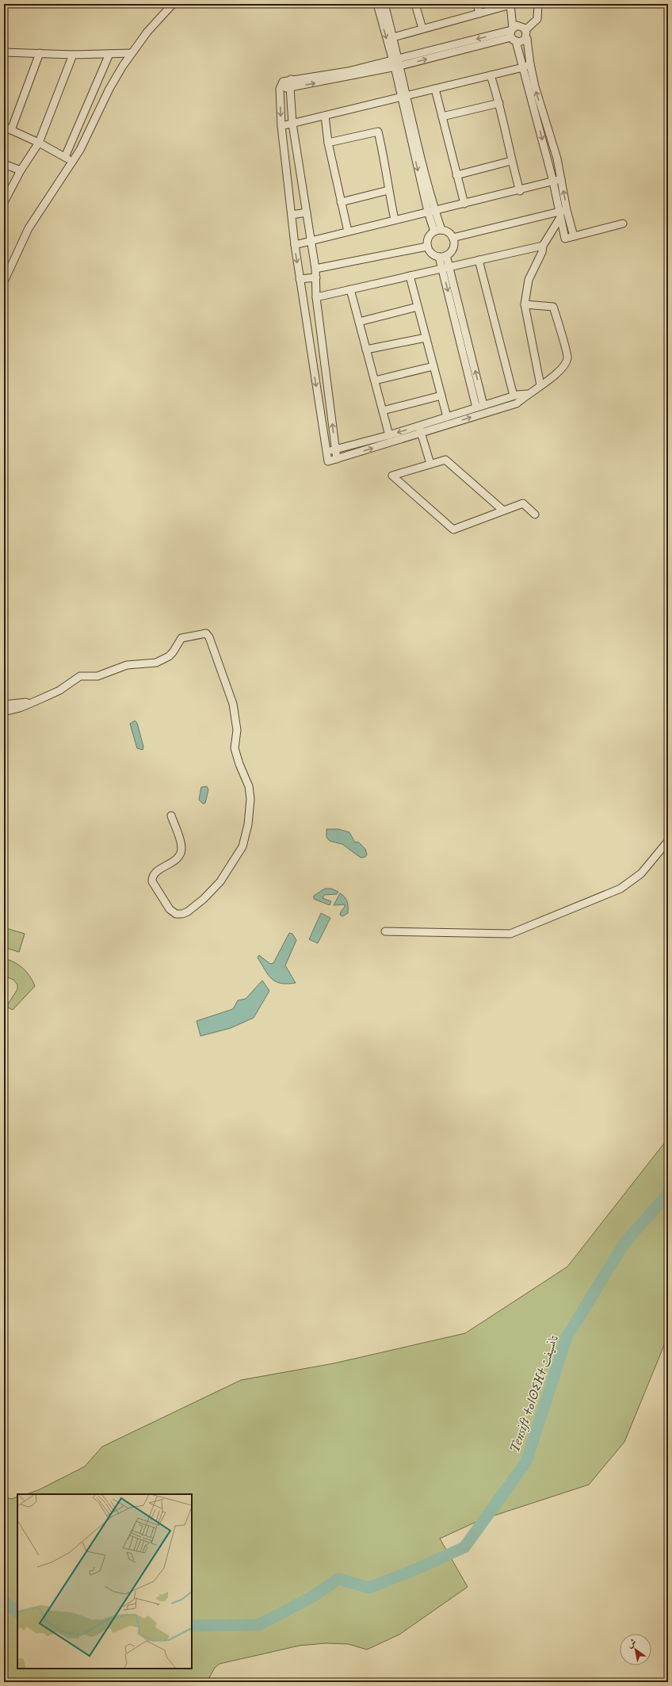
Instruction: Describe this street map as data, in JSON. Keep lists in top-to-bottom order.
{
  "water": ["Tensift ⵜⴰⵏⵙⵉⴼⵜ تانسيفت"],
  "north": "top left"
}
